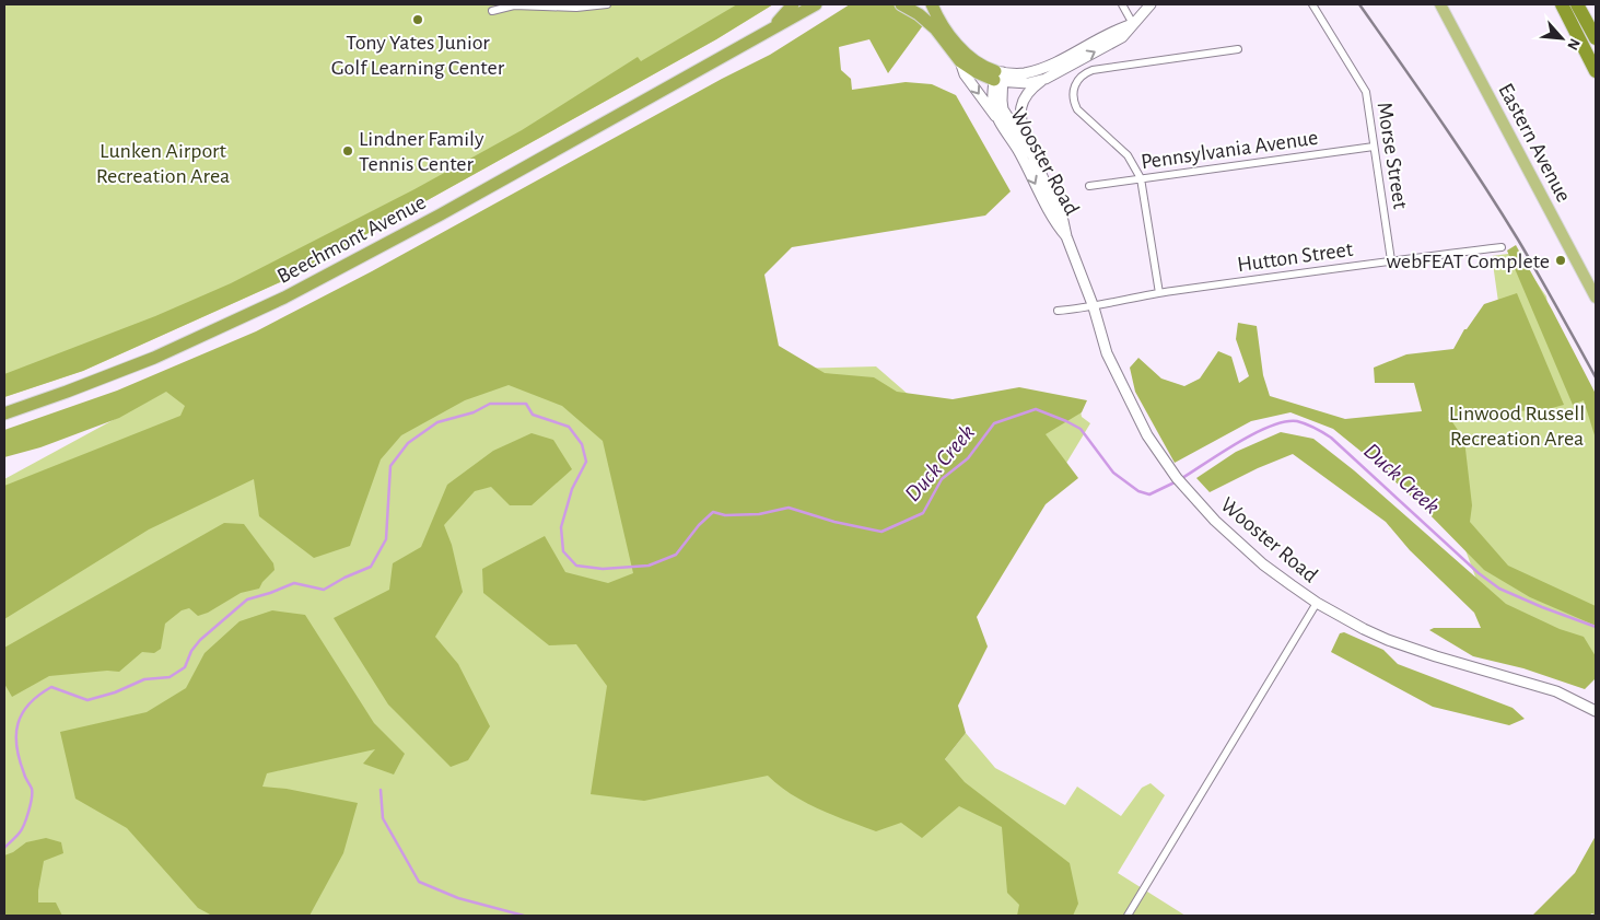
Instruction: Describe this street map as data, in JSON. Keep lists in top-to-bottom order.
{
  "streets": {
    "highway": ["Beechmont Avenue"],
    "main road": ["Eastern Avenue"],
    "street": [
      "Pennsylvania Avenue",
      "Morse Street",
      "Wooster Road",
      "Hutton Street"
    ]
  },
  "crossings": [
    ["Pennsylvania Avenue", "Morse Street"],
    ["Morse Street", "Hutton Street"],
    ["Wooster Road", "Hutton Street"]
  ],
  "water": ["Duck Creek"],
  "parks": ["Lunken Airport Recreation Area", "Linwood Russell Recreation Area"],
  "places": ["Tony Yates Junior Golf Learning Center", "Lindner Family Tennis Center", "webFEAT Complete"],
  "north": "bottom right"
}
